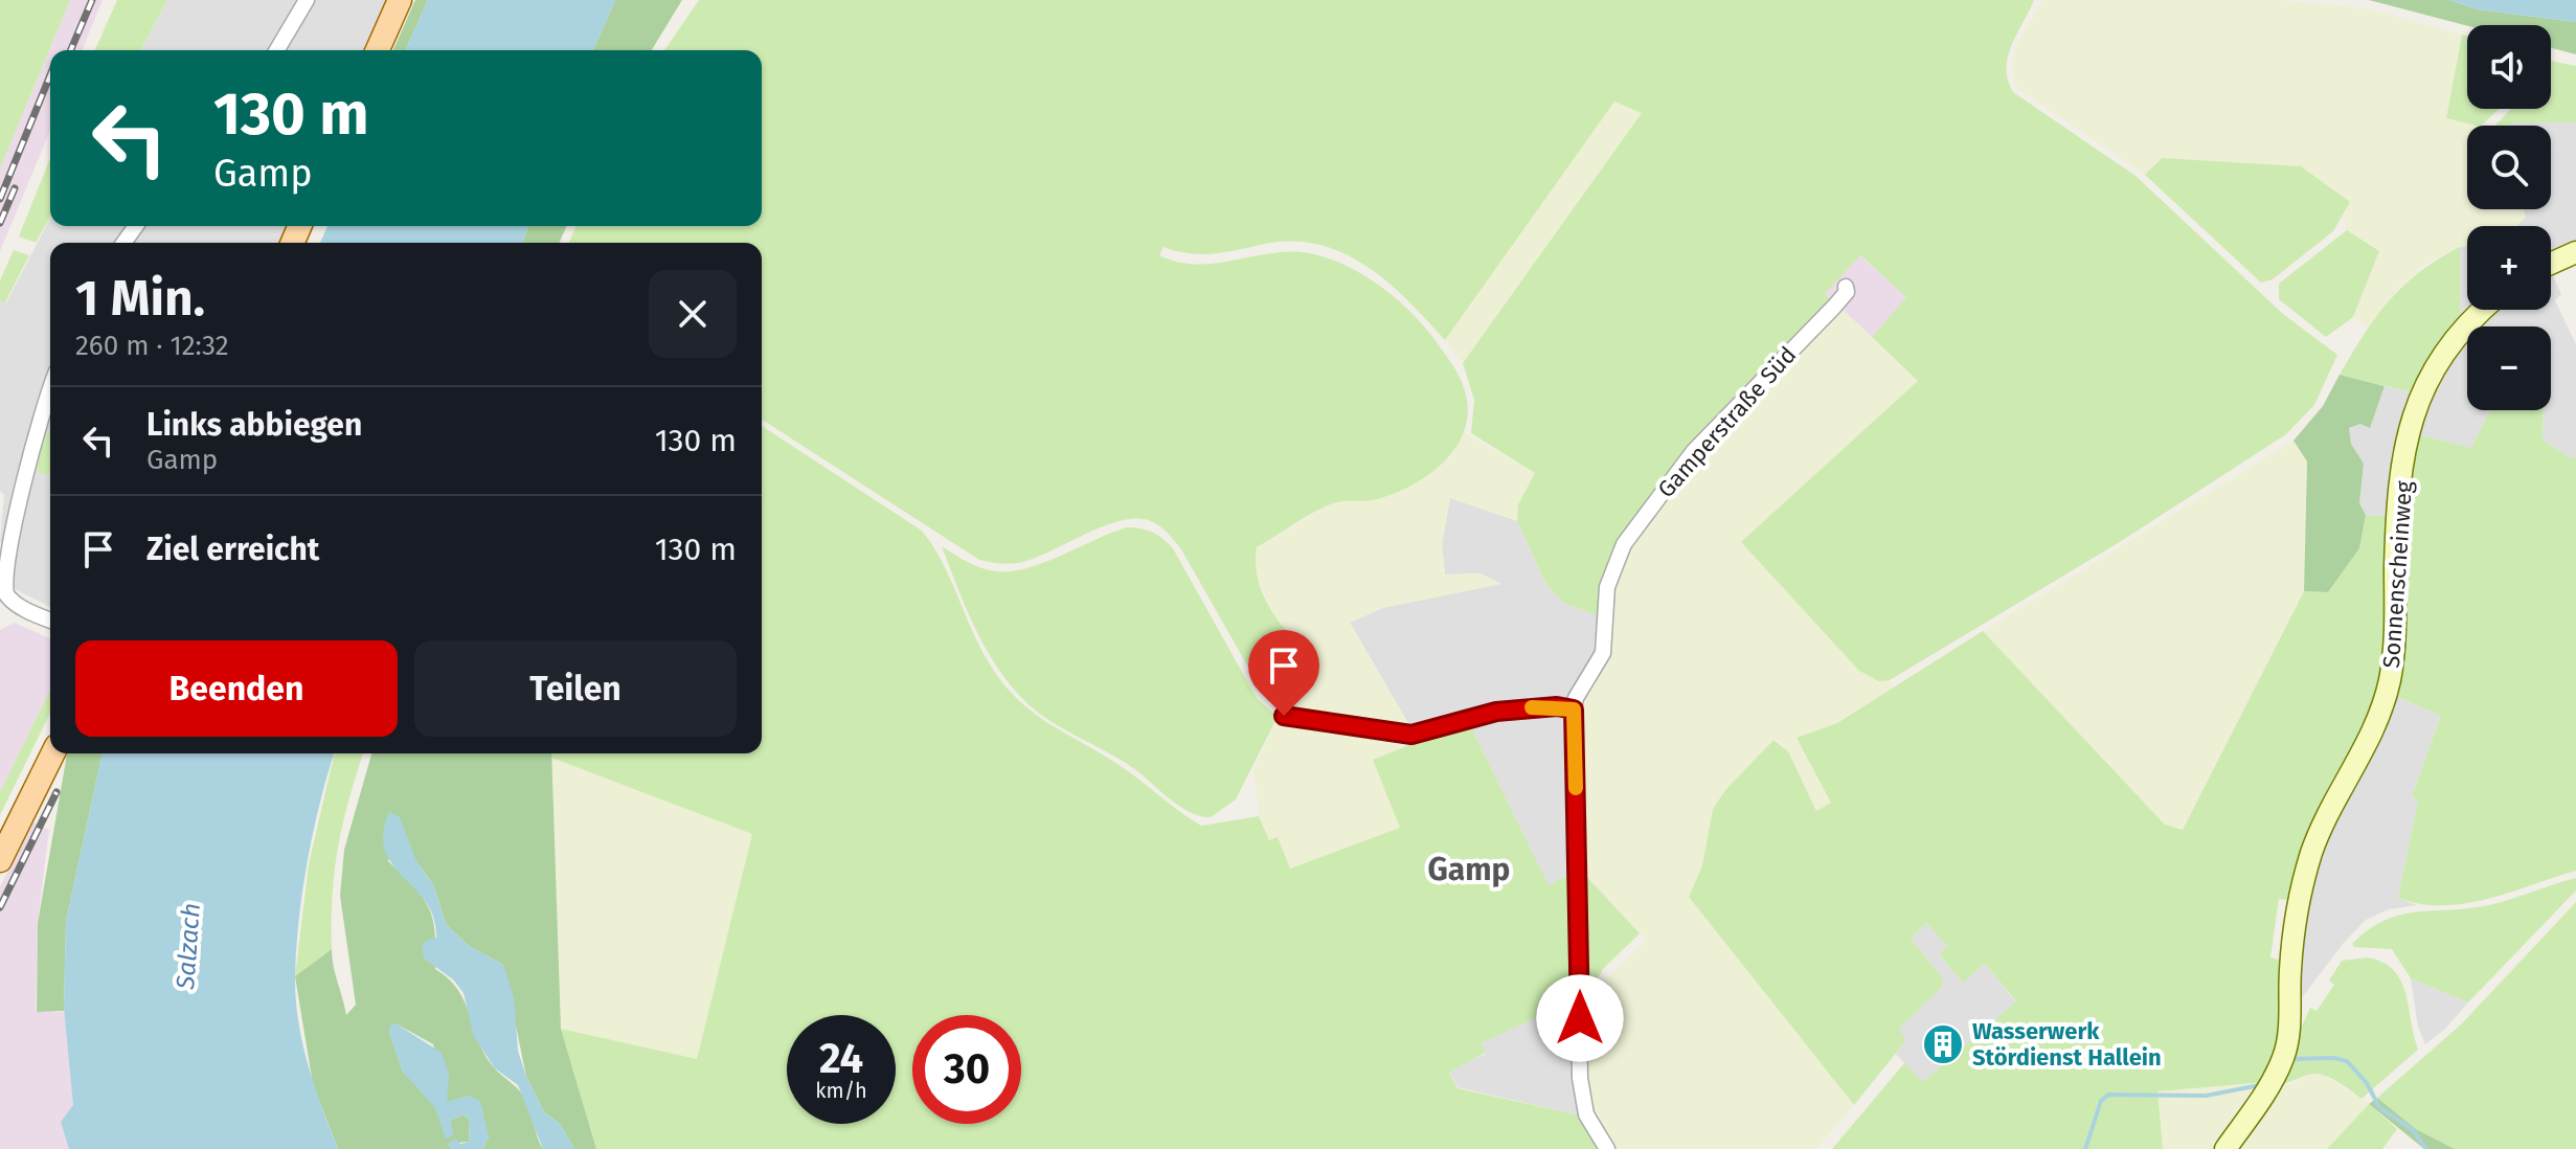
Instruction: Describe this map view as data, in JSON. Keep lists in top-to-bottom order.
{
  "streets": {
    "street": ["Gamperstraße Süd", "Sonnenscheinweg"]
  },
  "districts": ["Gamp"],
  "water": ["Salzach"],
  "places": {
    "building": ["Wasserwerk Stördienst Hallein"]
  },
  "page": {
    "map_buttons": ["+", "−"],
    "turn": ["130 m", "Gamp"],
    "heading": ["1 Min.", "260 m · 12:32"],
    "list": [
      {
        "name": "Links abbiegen",
        "note": "Gamp",
        "value": "130 m"
      },
      {
        "name": "Ziel erreicht",
        "value": "130 m"
      }
    ],
    "buttons": ["Beenden", "Teilen"],
    "speed": "24 km/h",
    "limit": "30"
  }
}
